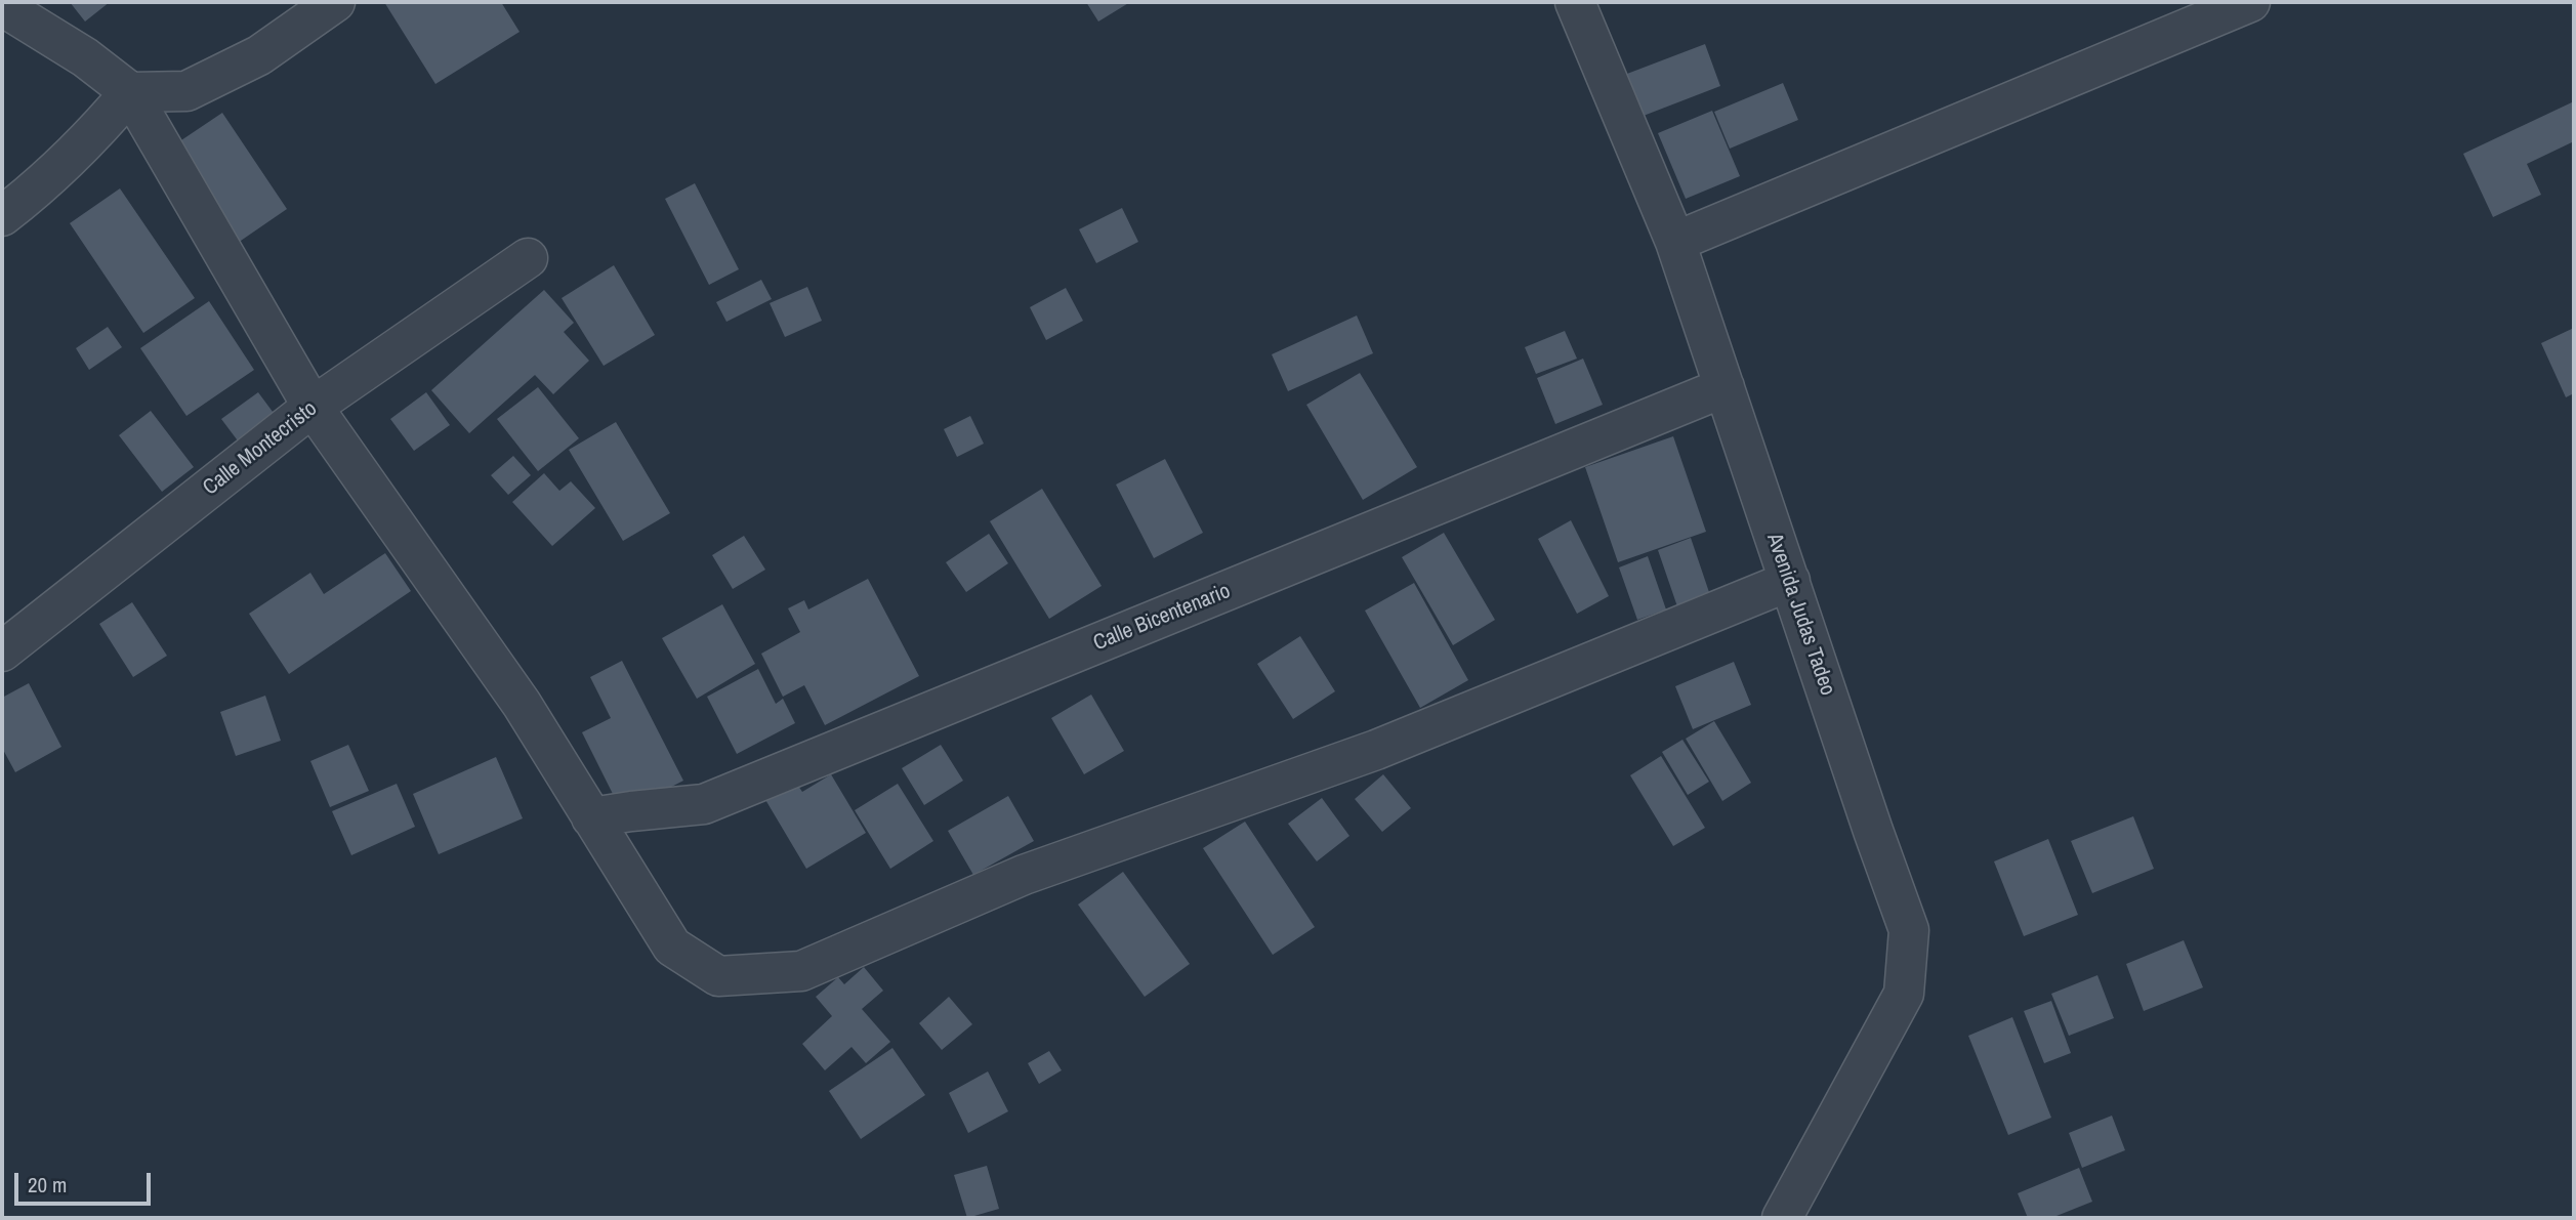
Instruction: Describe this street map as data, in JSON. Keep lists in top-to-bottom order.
{
  "streets": {
    "street": ["Calle Montecristo", "Avenida Judas Tadeo", "Calle Bicentenario"]
  },
  "crossings": [
    ["Avenida Judas Tadeo", "Calle Bicentenario"]
  ],
  "scale_bar": "20 m"
}
